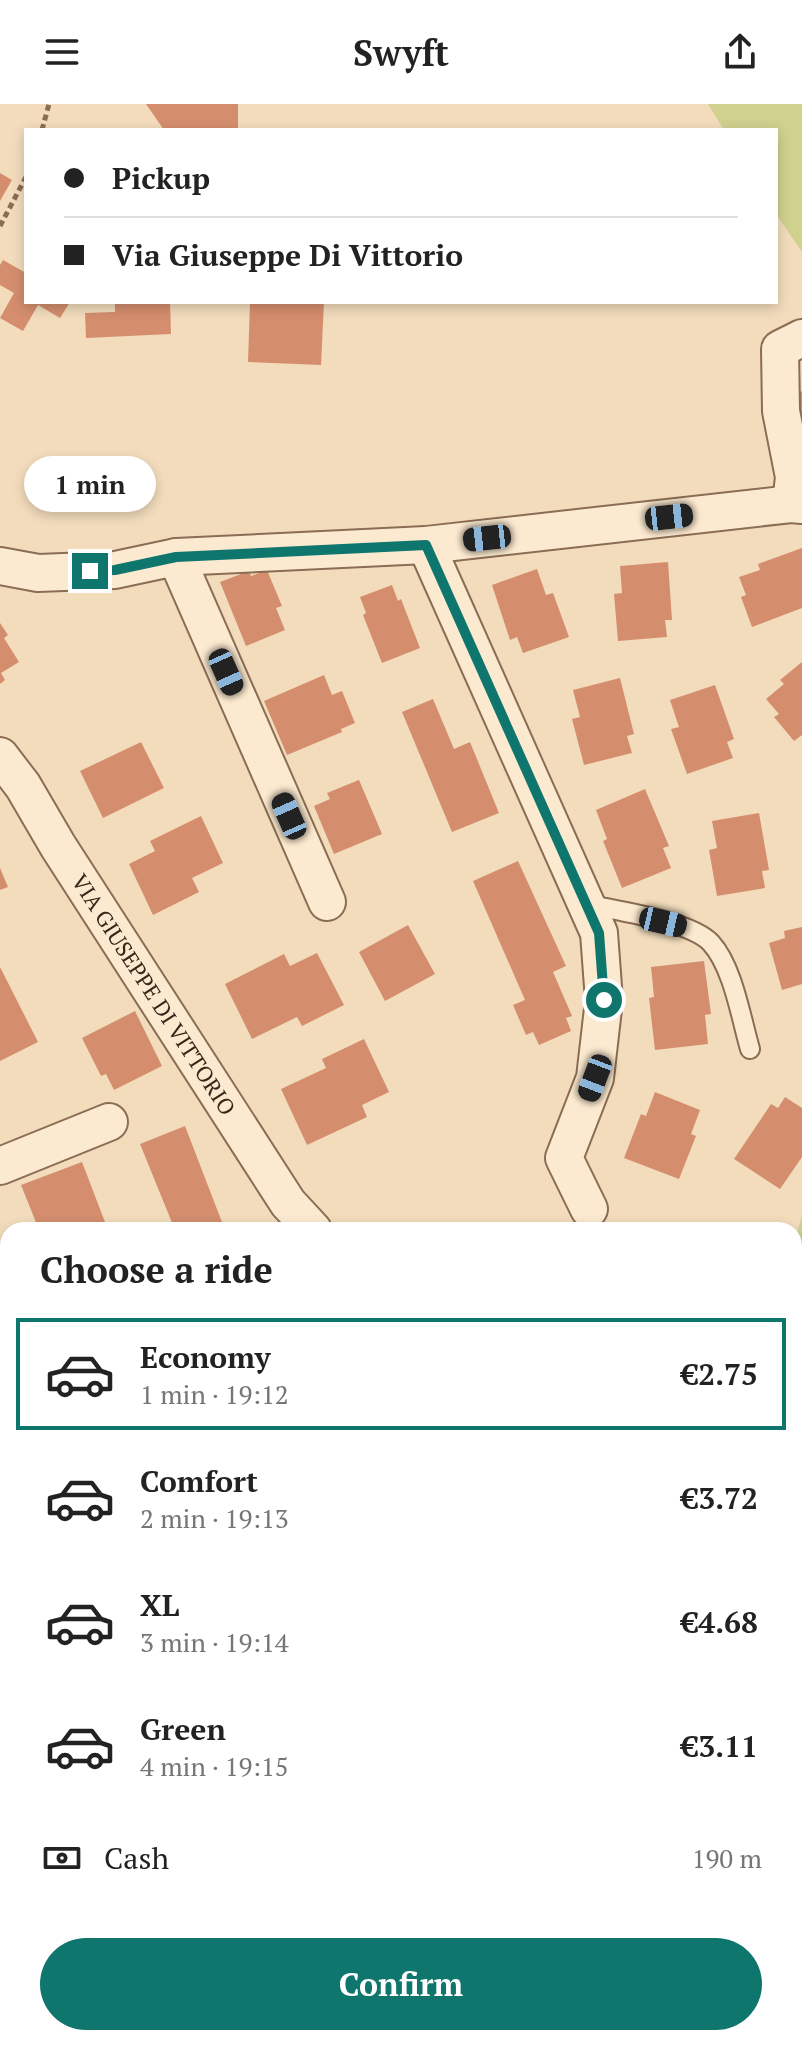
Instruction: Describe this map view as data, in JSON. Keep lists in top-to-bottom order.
{
  "streets": {
    "street": ["VIA GIUSEPPE DI VITTORIO"]
  },
  "page": {
    "header": "Swyft",
    "banner": ["Pickup", "Via Giuseppe Di Vittorio"],
    "bubble": "1 min",
    "heading": "Choose a ride",
    "list": [
      {
        "name": "Economy",
        "note": "1 min · 19:12",
        "value": "€2.75"
      },
      {
        "name": "Comfort",
        "note": "2 min · 19:13",
        "value": "€3.72"
      },
      {
        "name": "XL",
        "note": "3 min · 19:14",
        "value": "€4.68"
      },
      {
        "name": "Green",
        "note": "4 min · 19:15",
        "value": "€3.11"
      }
    ],
    "pay": ["Cash", "190 m"],
    "buttons": "Confirm"
  }
}
